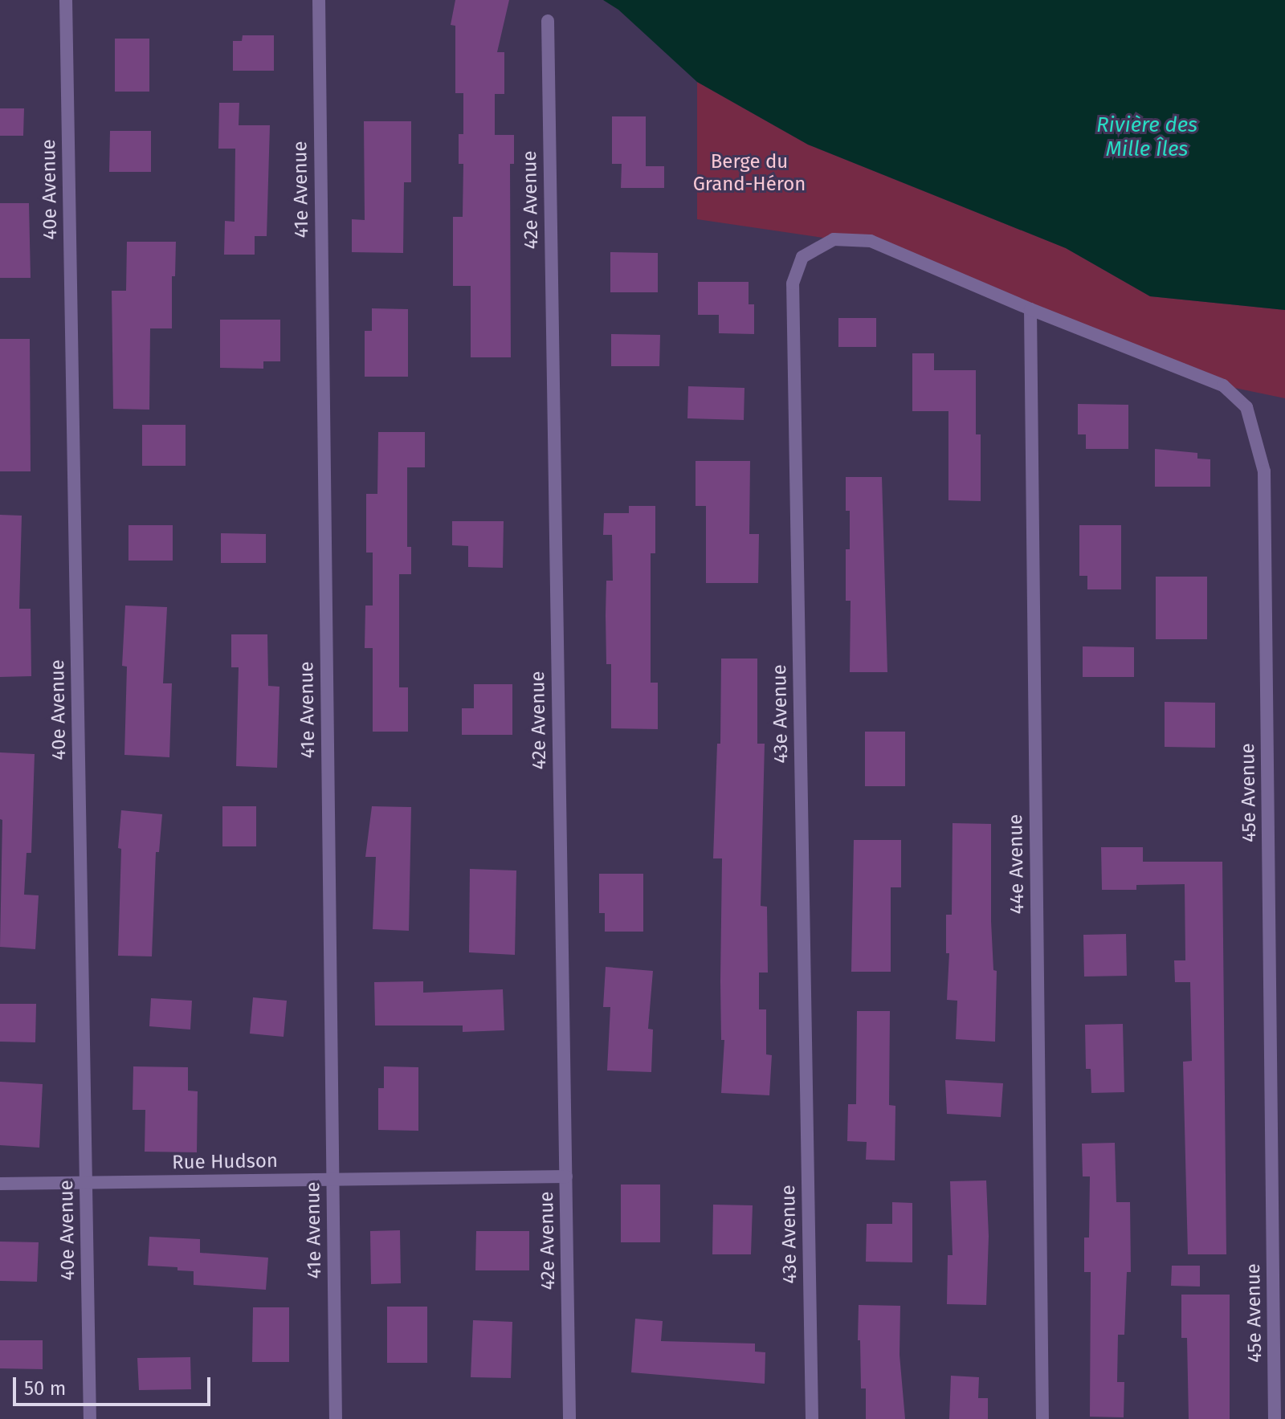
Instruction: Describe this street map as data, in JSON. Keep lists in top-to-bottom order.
{
  "streets": {
    "street": [
      "40e Avenue",
      "41e Avenue",
      "42e Avenue",
      "43e Avenue",
      "45e Avenue",
      "44e Avenue",
      "Rue Hudson"
    ]
  },
  "crossings": [
    ["40e Avenue", "Rue Hudson"],
    ["41e Avenue", "Rue Hudson"],
    ["42e Avenue", "Rue Hudson"],
    ["43e Avenue", "45e Avenue"],
    ["43e Avenue", "44e Avenue"],
    ["45e Avenue", "44e Avenue"]
  ],
  "water": ["Rivière des Mille Îles"],
  "parks": ["Berge du Grand-Héron"],
  "scale_bar": "50 m"
}
